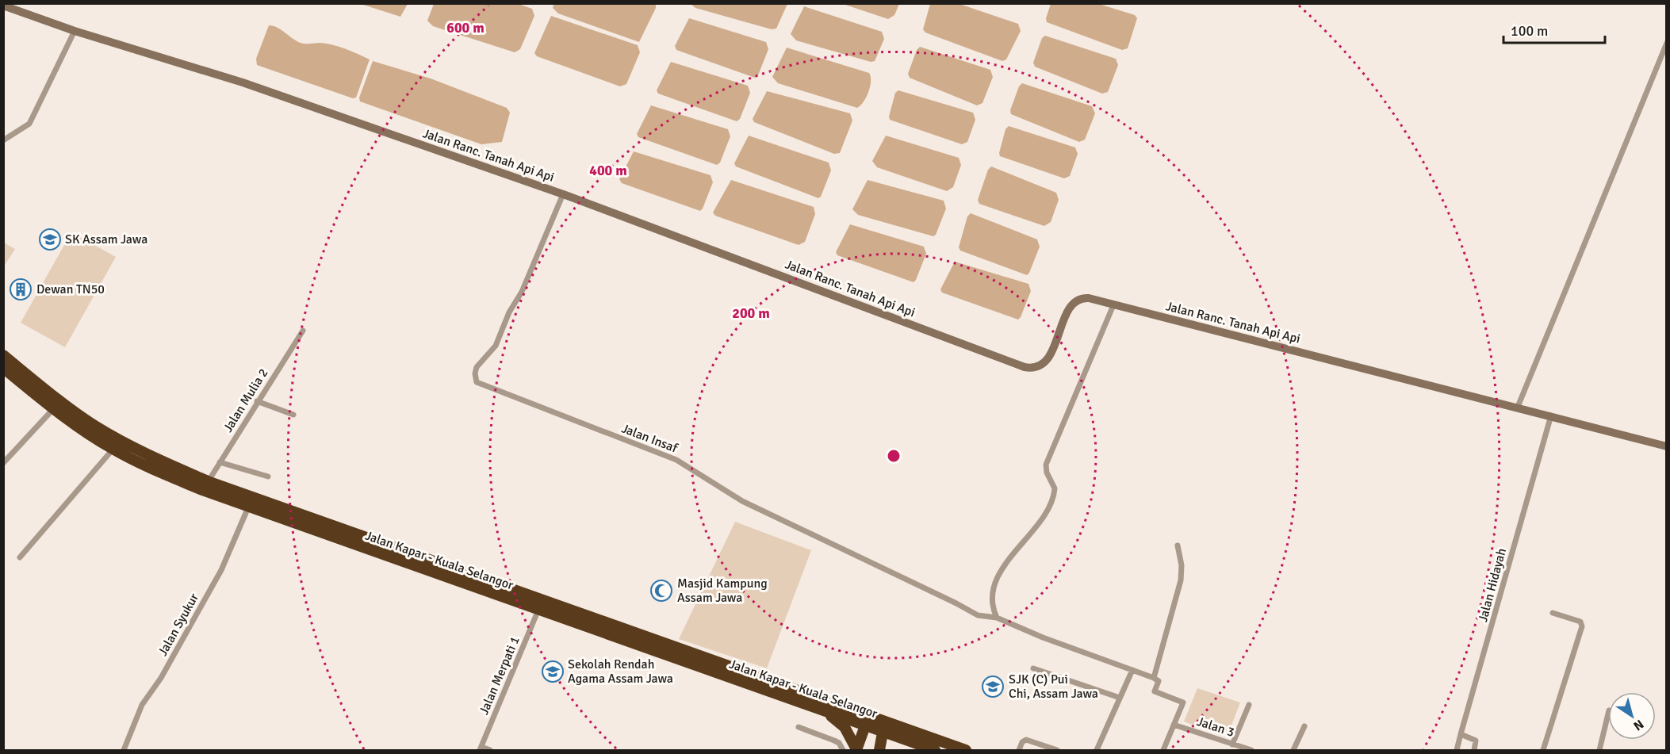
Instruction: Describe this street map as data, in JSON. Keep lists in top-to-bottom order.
{
  "streets": {
    "highway": ["Jalan Kapar - Kuala Selangor"],
    "street": [
      "Jalan Ranc. Tanah Api Api",
      "Jalan Mulia 2",
      "Jalan Insaf",
      "Jalan Hidayah",
      "Jalan Syukur",
      "Jalan Merpati 1",
      "Jalan 3"
    ]
  },
  "crossings": [
    ["Jalan Ranc. Tanah Api Api", "Jalan Insaf"],
    ["Jalan Ranc. Tanah Api Api", "Jalan Hidayah"],
    ["Jalan Mulia 2", "Jalan Kapar - Kuala Selangor"],
    ["Jalan Kapar - Kuala Selangor", "Jalan Syukur"],
    ["Jalan Kapar - Kuala Selangor", "Jalan Merpati 1"]
  ],
  "places": {
    "school or university": ["SK Assam Jawa", "Sekolah Rendah Agama Assam Jawa", "SJK (C) Pui Chi, Assam Jawa"],
    "building": ["Dewan TN50"],
    "mosque": ["Masjid Kampung Assam Jawa"]
  },
  "scale_bar": "100 m",
  "north": "bottom right",
  "rings": ["600 m", "400 m", "200 m"]
}
